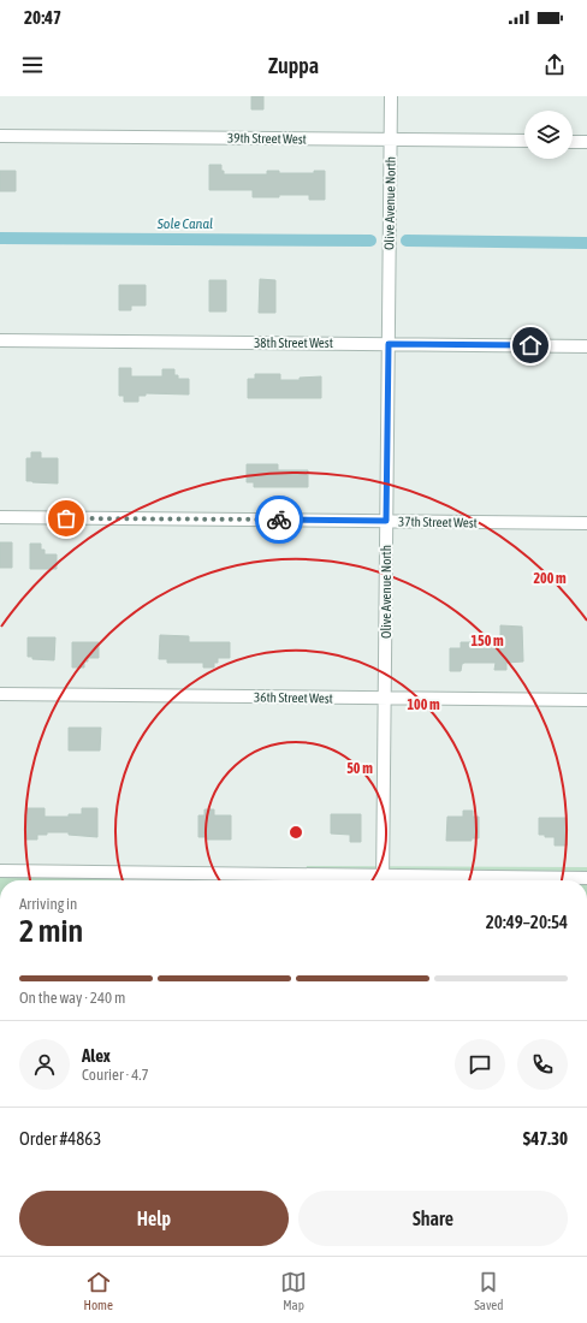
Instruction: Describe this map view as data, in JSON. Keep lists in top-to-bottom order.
{
  "streets": {
    "street": [
      "39th Street West",
      "Olive Avenue North",
      "38th Street West",
      "37th Street West",
      "36th Street West"
    ]
  },
  "crossings": [
    ["39th Street West", "Olive Avenue North"],
    ["Olive Avenue North", "38th Street West"],
    ["Olive Avenue North", "37th Street West"],
    ["Olive Avenue North", "36th Street West"]
  ],
  "water": ["Sole Canal"],
  "page": {
    "status": "20:47",
    "header": "Zuppa",
    "heading": ["2 min", "Arriving in", "20:49–20:54"],
    "panel": [
      "Alex",
      "Courier · 4.7",
      "Order #4863",
      "$47.30"
    ],
    "bar": "On the way · 240 m",
    "buttons": ["Help", "Share"],
    "tabs": ["Home", "Map", "Saved"]
  },
  "rings": [
    "200 m",
    "150 m",
    "100 m",
    "50 m"
  ]
}
